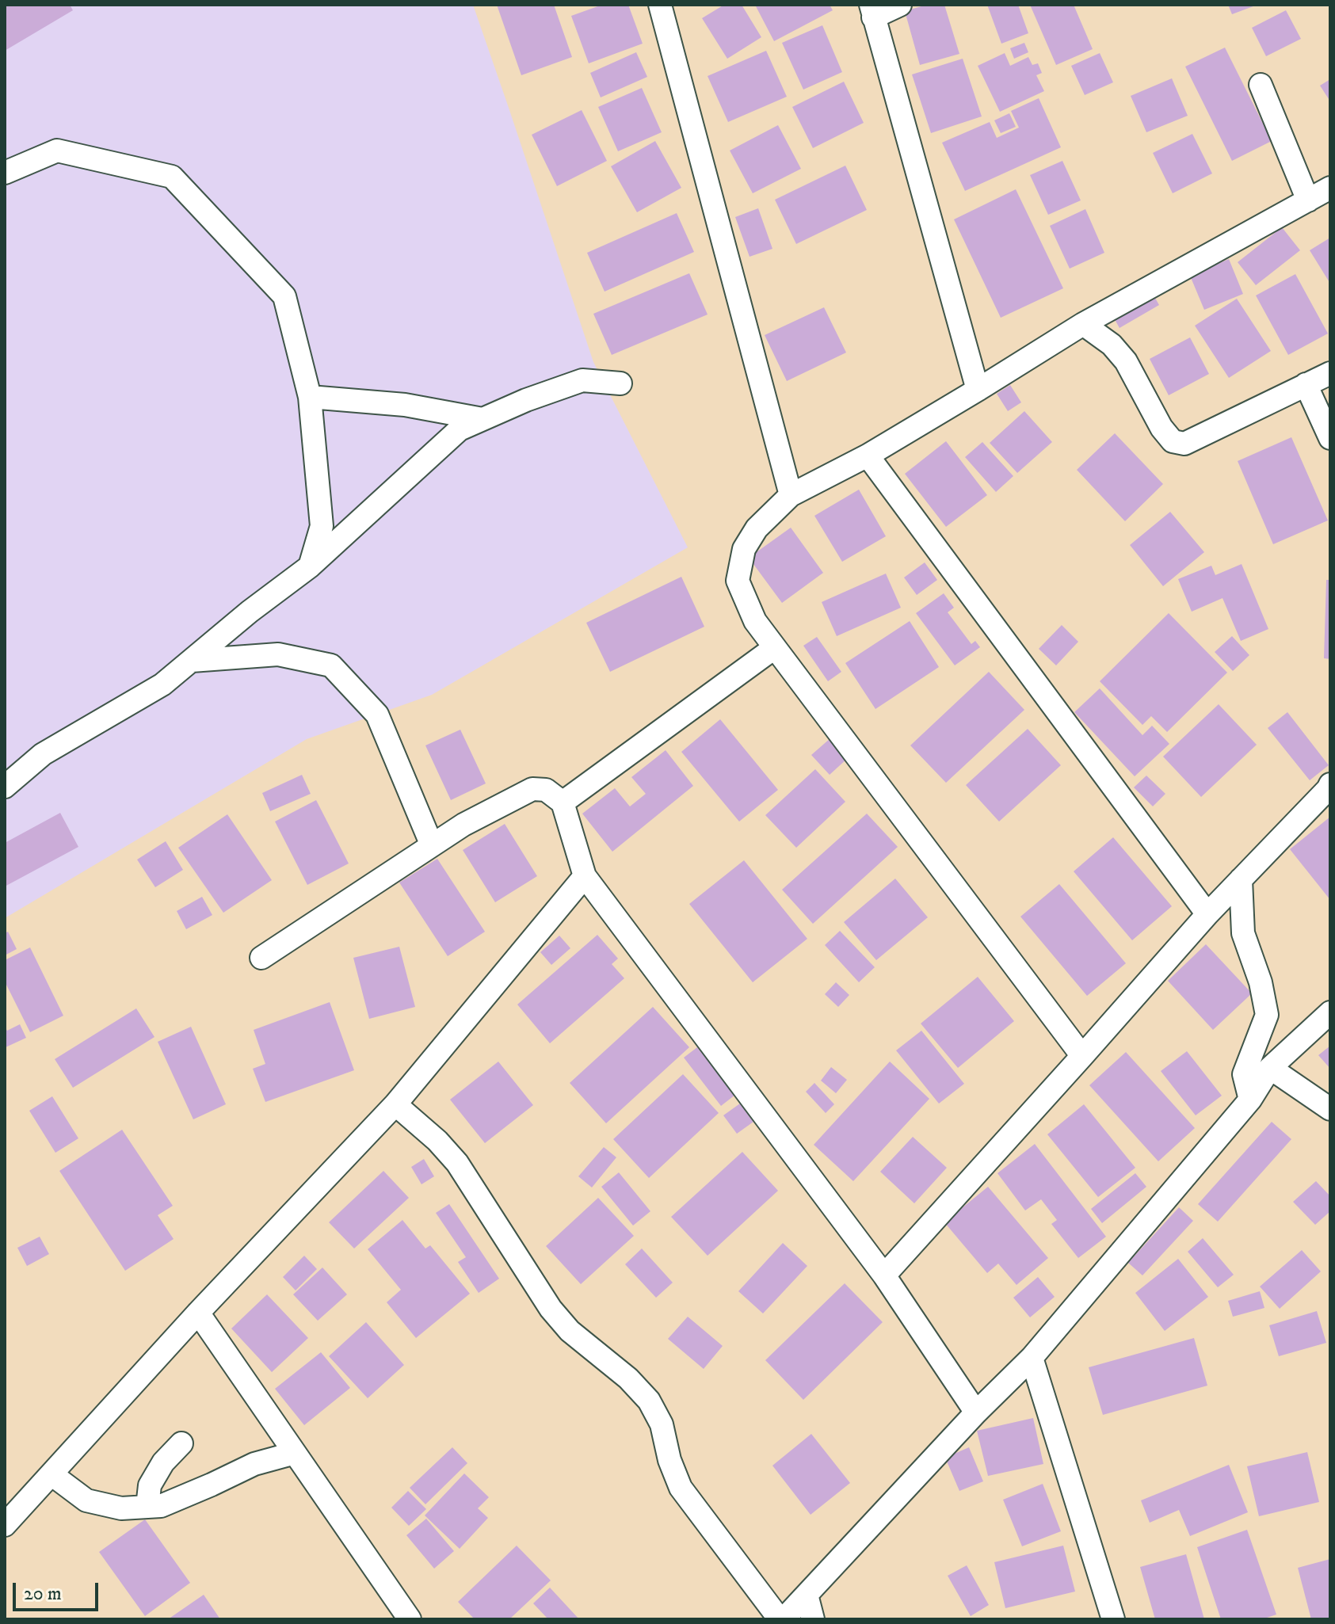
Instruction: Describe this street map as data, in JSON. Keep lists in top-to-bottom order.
{
  "scale_bar": "20 m"
}
